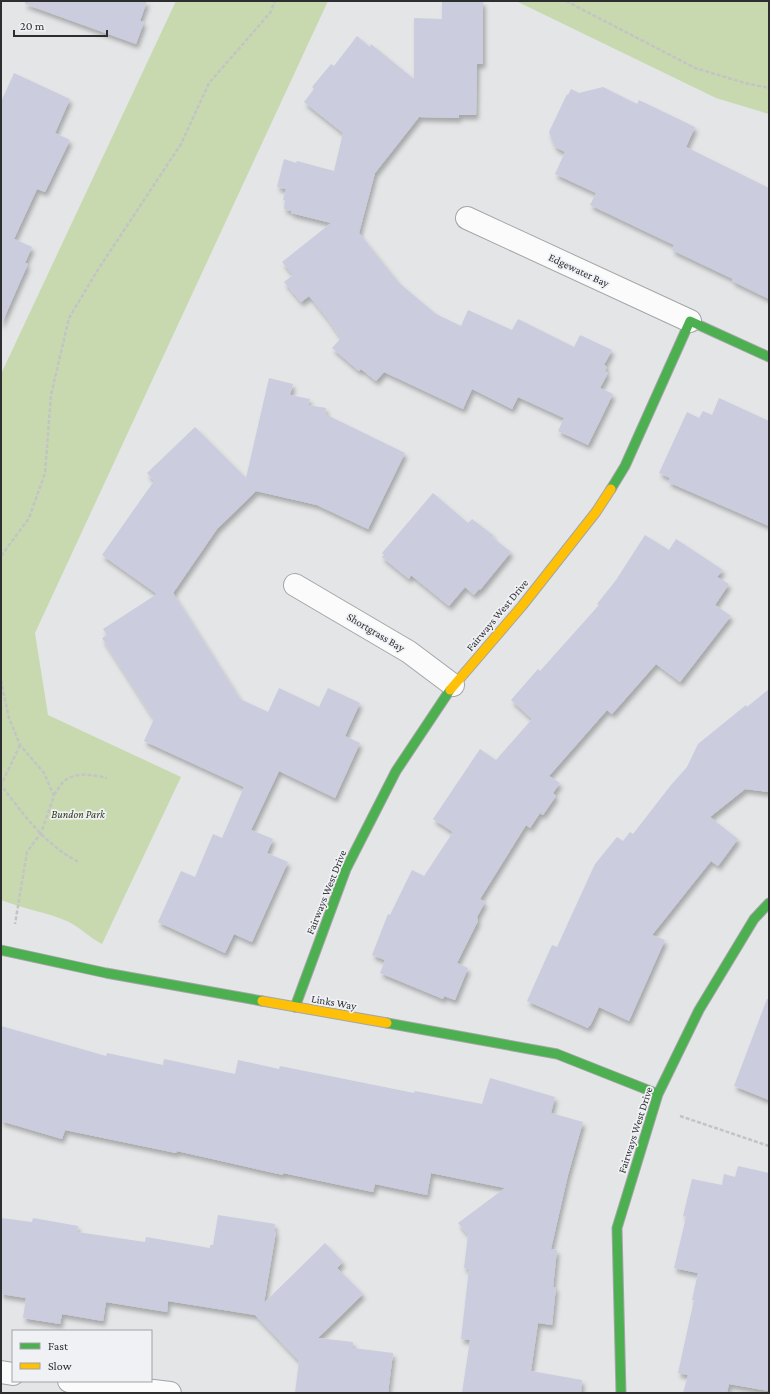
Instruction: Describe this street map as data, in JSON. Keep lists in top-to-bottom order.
{
  "streets": {
    "street": [
      "Edgewater Bay",
      "Fairways West Drive",
      "Shortgrass Bay",
      "Links Way"
    ]
  },
  "crossings": [
    ["Edgewater Bay", "Fairways West Drive"],
    ["Fairways West Drive", "Shortgrass Bay"],
    ["Fairways West Drive", "Links Way"]
  ],
  "parks": ["Bundon Park"],
  "legend": ["Fast", "Slow"],
  "scale_bar": "20 m"
}
